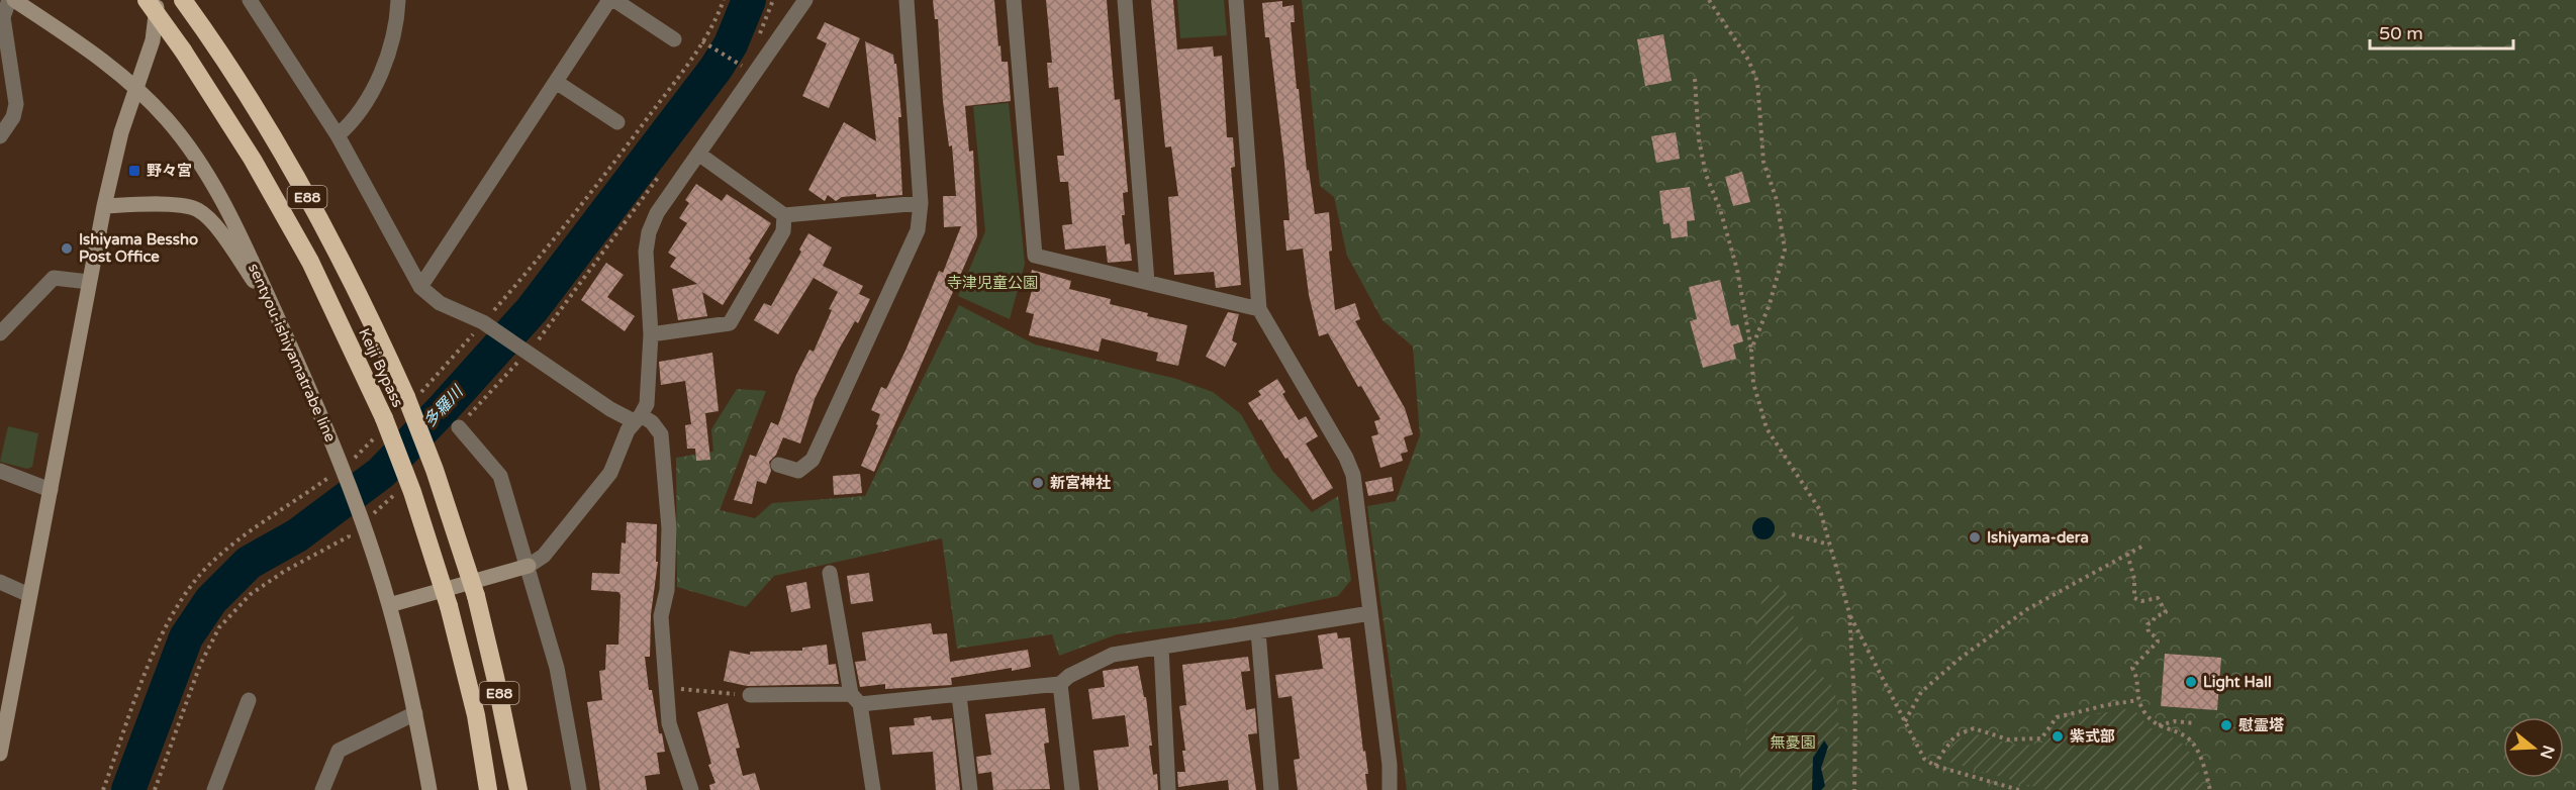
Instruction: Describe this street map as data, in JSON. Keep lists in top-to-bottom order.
{
  "streets": {
    "highway": ["E88", "Keiji Bypass"],
    "main road": ["sentyou-ishiyamatrabe line"]
  },
  "water": ["多羅川"],
  "parks": ["寺津児童公園", "無憂園"],
  "places": {
    "transit": ["野々宮"],
    "other": [
      "Ishiyama Bessho Post Office",
      "新宮神社",
      "Ishiyama-dera",
      "Light Hall",
      "慰霊塔",
      "紫式部"
    ]
  },
  "scale_bar": "50 m",
  "north": "right"
}
